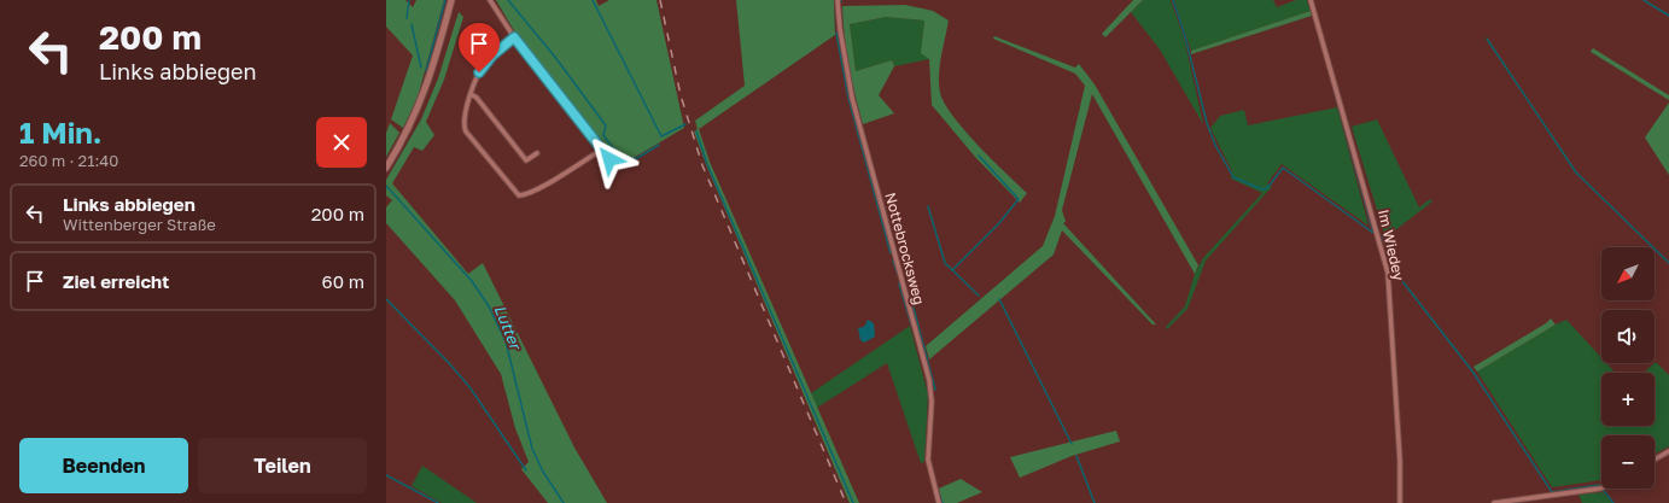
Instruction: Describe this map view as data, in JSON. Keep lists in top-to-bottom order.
{
  "streets": {
    "street": ["Im Wiedey", "Nottebrocksweg"]
  },
  "water": ["Lutter"],
  "north": "bottom left",
  "page": {
    "turn": ["200 m", "Links abbiegen"],
    "heading": ["1 Min.", "260 m · 21:40"],
    "list": [
      {
        "name": "Links abbiegen",
        "note": "Wittenberger Straße",
        "value": "200 m"
      },
      {
        "name": "Ziel erreicht",
        "value": "60 m"
      }
    ],
    "map_buttons": ["+", "−"],
    "buttons": ["Beenden", "Teilen"]
  }
}
